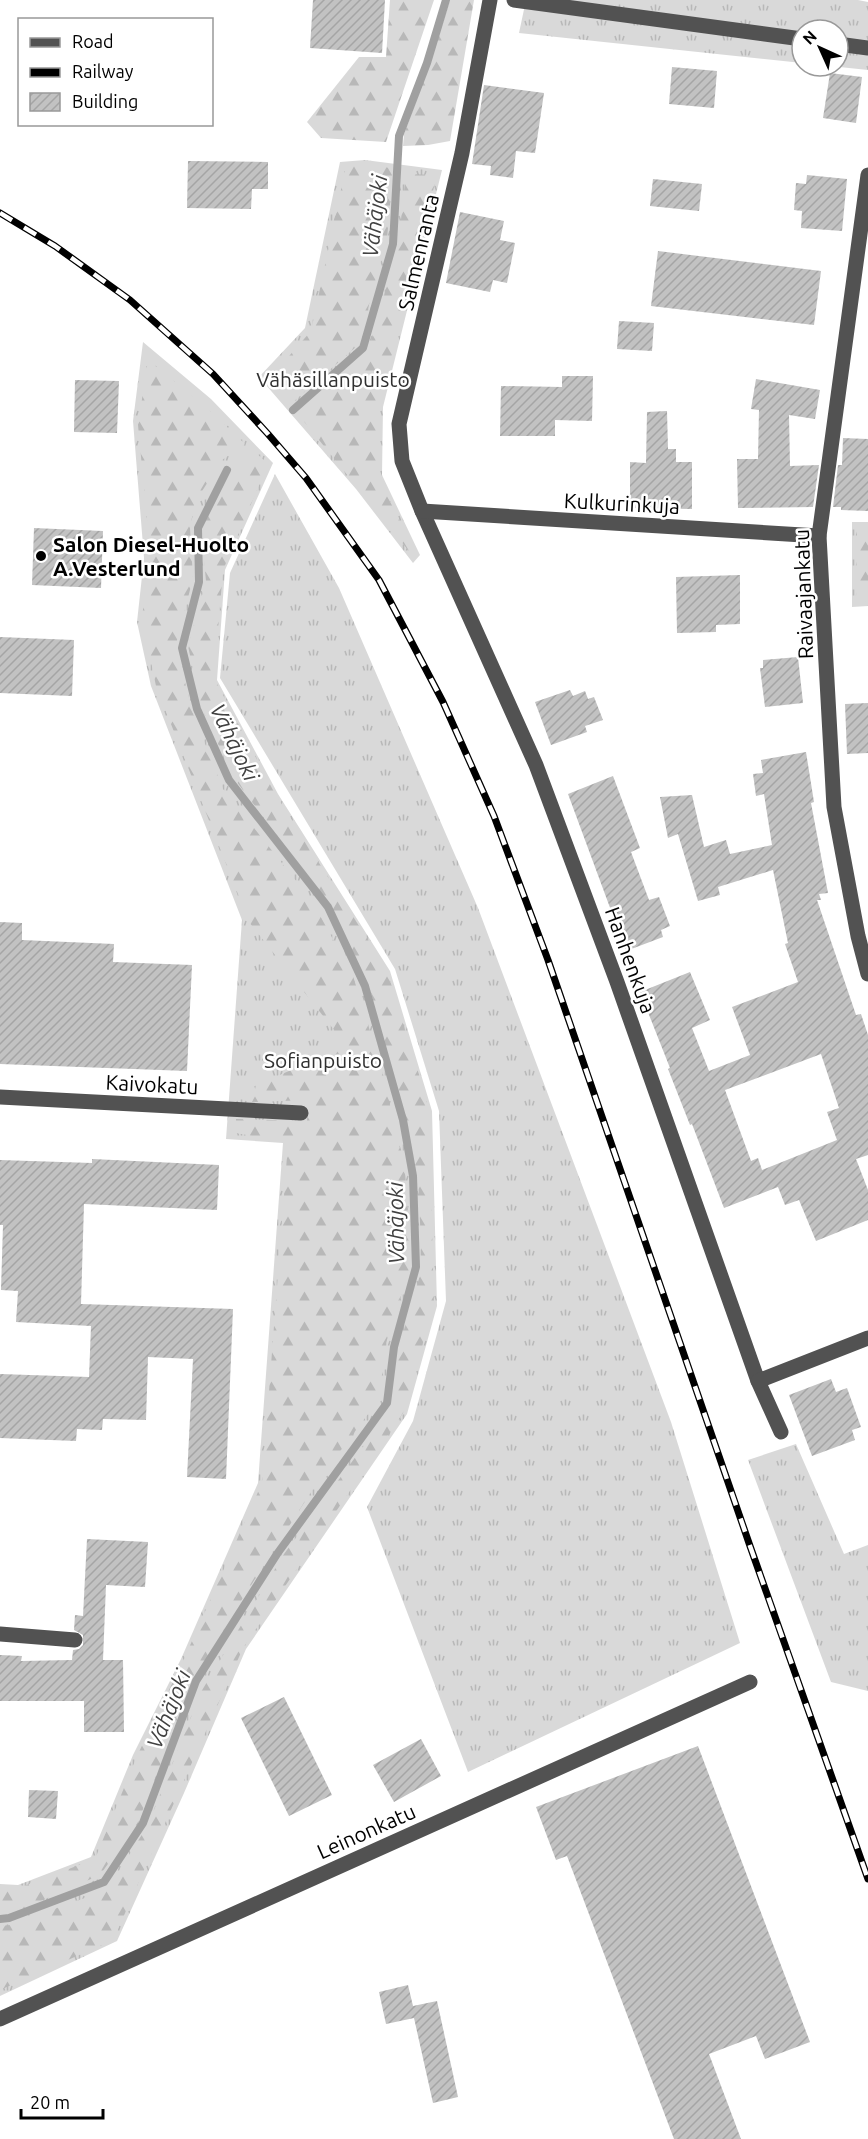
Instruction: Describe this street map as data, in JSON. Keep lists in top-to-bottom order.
{
  "streets": {
    "street": [
      "Salmenranta",
      "Kulkurinkuja",
      "Raivaajankatu",
      "Hanhenkuja",
      "Kaivokatu",
      "Leinonkatu"
    ]
  },
  "crossings": [
    ["Salmenranta", "Kulkurinkuja"],
    ["Salmenranta", "Hanhenkuja"],
    ["Kulkurinkuja", "Raivaajankatu"],
    ["Kulkurinkuja", "Hanhenkuja"]
  ],
  "water": ["Vähäjoki"],
  "parks": ["Vähäsillanpuisto", "Sofianpuisto"],
  "places": ["Salon Diesel-Huolto A.Vesterlund"],
  "legend": ["Road", "Railway", "Building"],
  "scale_bar": "20 m",
  "north": "top left"
}
